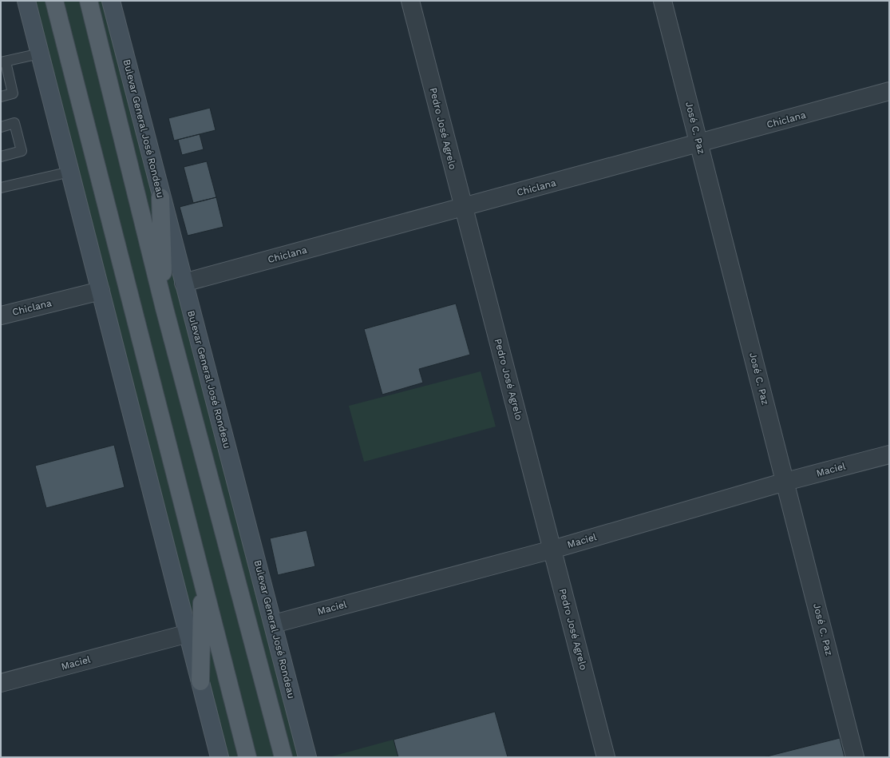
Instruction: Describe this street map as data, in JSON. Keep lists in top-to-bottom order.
{
  "streets": {
    "main road": ["Bulevar General José Rondeau"],
    "street": [
      "Chiclana",
      "José C. Paz",
      "Pedro José Agrelo",
      "Maciel"
    ]
  },
  "crossings": [
    ["Chiclana", "José C. Paz"],
    ["Chiclana", "Bulevar General José Rondeau"],
    ["Chiclana", "Pedro José Agrelo"],
    ["José C. Paz", "Maciel"],
    ["Bulevar General José Rondeau", "Maciel"],
    ["Pedro José Agrelo", "Maciel"]
  ]
}
